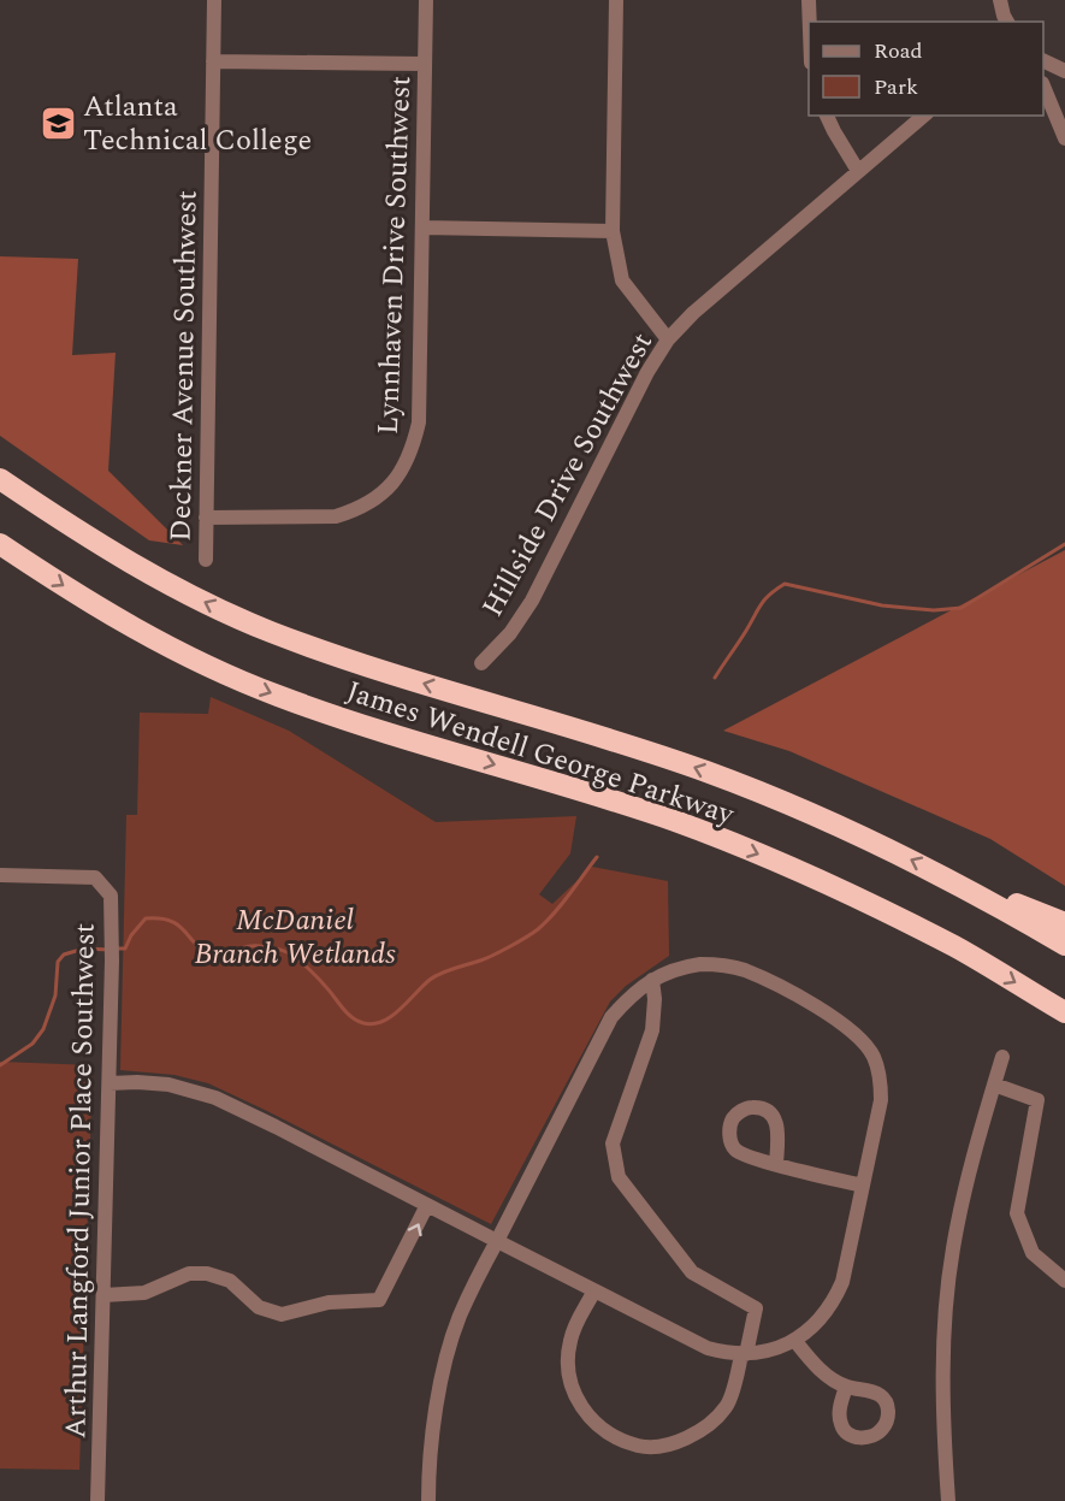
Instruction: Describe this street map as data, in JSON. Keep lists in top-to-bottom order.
{
  "streets": {
    "highway": ["James Wendell George Parkway"],
    "street": [
      "Lynnhaven Drive Southwest",
      "Deckner Avenue Southwest",
      "Hillside Drive Southwest",
      "Arthur Langford Junior Place Southwest"
    ]
  },
  "crossings": [
    ["Lynnhaven Drive Southwest", "Deckner Avenue Southwest"]
  ],
  "parks": ["McDaniel Branch Wetlands"],
  "places": {
    "school or university": ["Atlanta Technical College"]
  },
  "legend": ["Road", "Park"]
}
